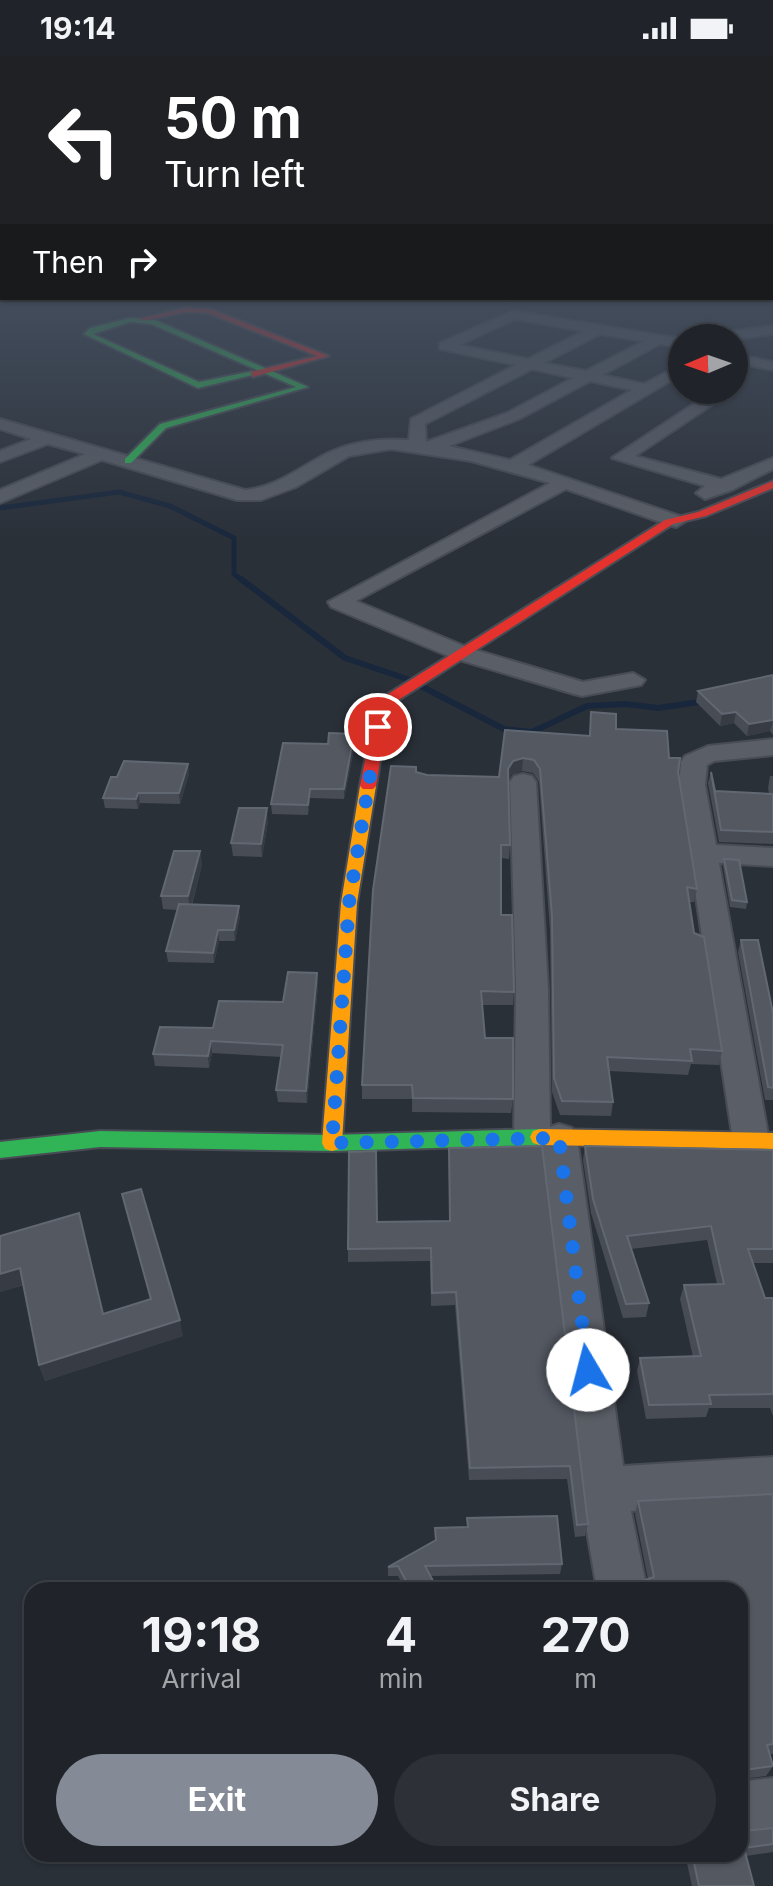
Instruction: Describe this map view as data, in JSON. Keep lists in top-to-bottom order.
{
  "north": "left",
  "page": {
    "status": "19:14",
    "turn": ["50 m", "Turn left"],
    "then": "Then",
    "eta": [
      "19:18",
      "Arrival",
      "4",
      "min",
      "270",
      "m"
    ],
    "buttons": ["Exit", "Share"]
  }
}
